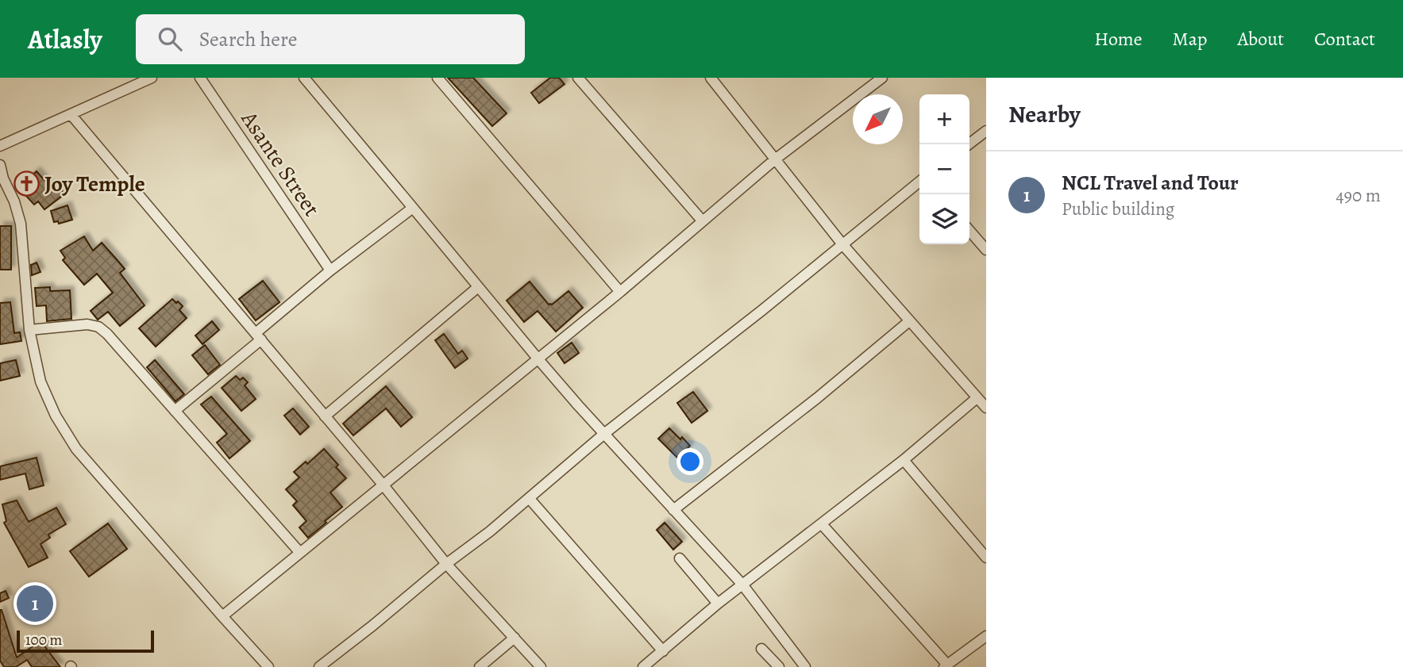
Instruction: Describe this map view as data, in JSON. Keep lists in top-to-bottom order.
{
  "streets": {
    "street": ["Asante Street"]
  },
  "places": {
    "church": ["Joy Temple"]
  },
  "scale_bar": "100 m",
  "north": "bottom left",
  "page": {
    "header": "Atlasly",
    "search": "Search here",
    "nav": [
      "Home",
      "Map",
      "About",
      "Contact"
    ],
    "heading": "Nearby",
    "map_buttons": ["+", "−"],
    "list": [
      {
        "mark": "1",
        "name": "NCL Travel and Tour",
        "note": "Public building",
        "value": "490 m"
      }
    ],
    "pins": "1",
    "scale": "100 m"
  }
}
